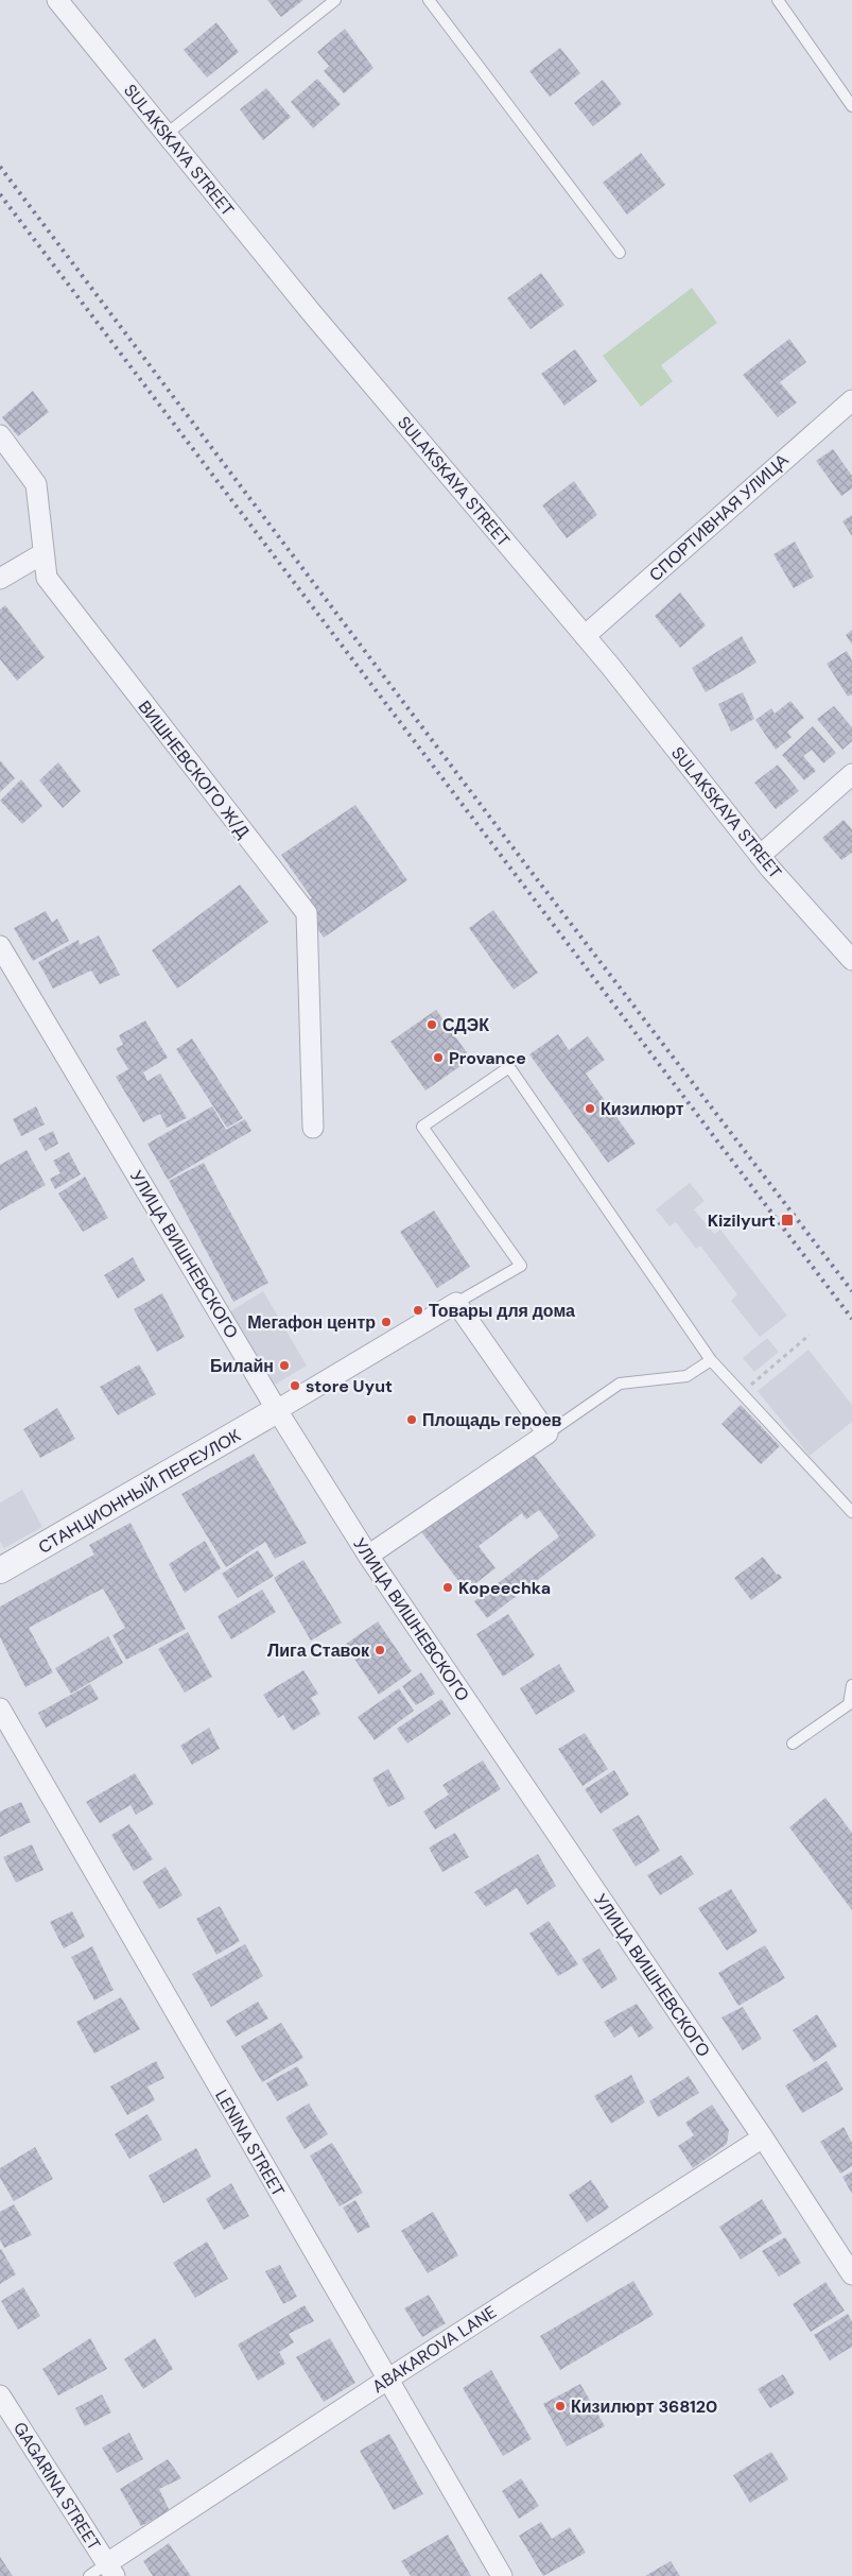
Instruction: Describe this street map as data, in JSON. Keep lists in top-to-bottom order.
{
  "streets": {
    "street": [
      "SULAKSKAYA STREET",
      "СПОРТИВНАЯ УЛИЦА",
      "ВИШНЕВСКОГО Ж/Д",
      "УЛИЦА ВИШНЕВСКОГО",
      "СТАНЦИОННЫЙ ПЕРЕУЛОК",
      "LENINA STREET",
      "ABAKAROVA LANE",
      "GAGARINA STREET"
    ]
  },
  "crossings": [
    ["SULAKSKAYA STREET", "СПОРТИВНАЯ УЛИЦА"],
    ["УЛИЦА ВИШНЕВСКОГО", "СТАНЦИОННЫЙ ПЕРЕУЛОК"],
    ["УЛИЦА ВИШНЕВСКОГО", "ABAKAROVA LANE"],
    ["LENINA STREET", "ABAKAROVA LANE"],
    ["ABAKAROVA LANE", "GAGARINA STREET"]
  ],
  "places": {
    "other": [
      "СДЭК",
      "Provance",
      "Кизилюрт",
      "Товары для дома",
      "Мегафон центр",
      "Билайн",
      "store Uyut",
      "Площадь героев",
      "Kopeechka",
      "Лига Ставок",
      "Кизилюрт 368120"
    ],
    "transit": ["Kizilyurt"]
  }
}
